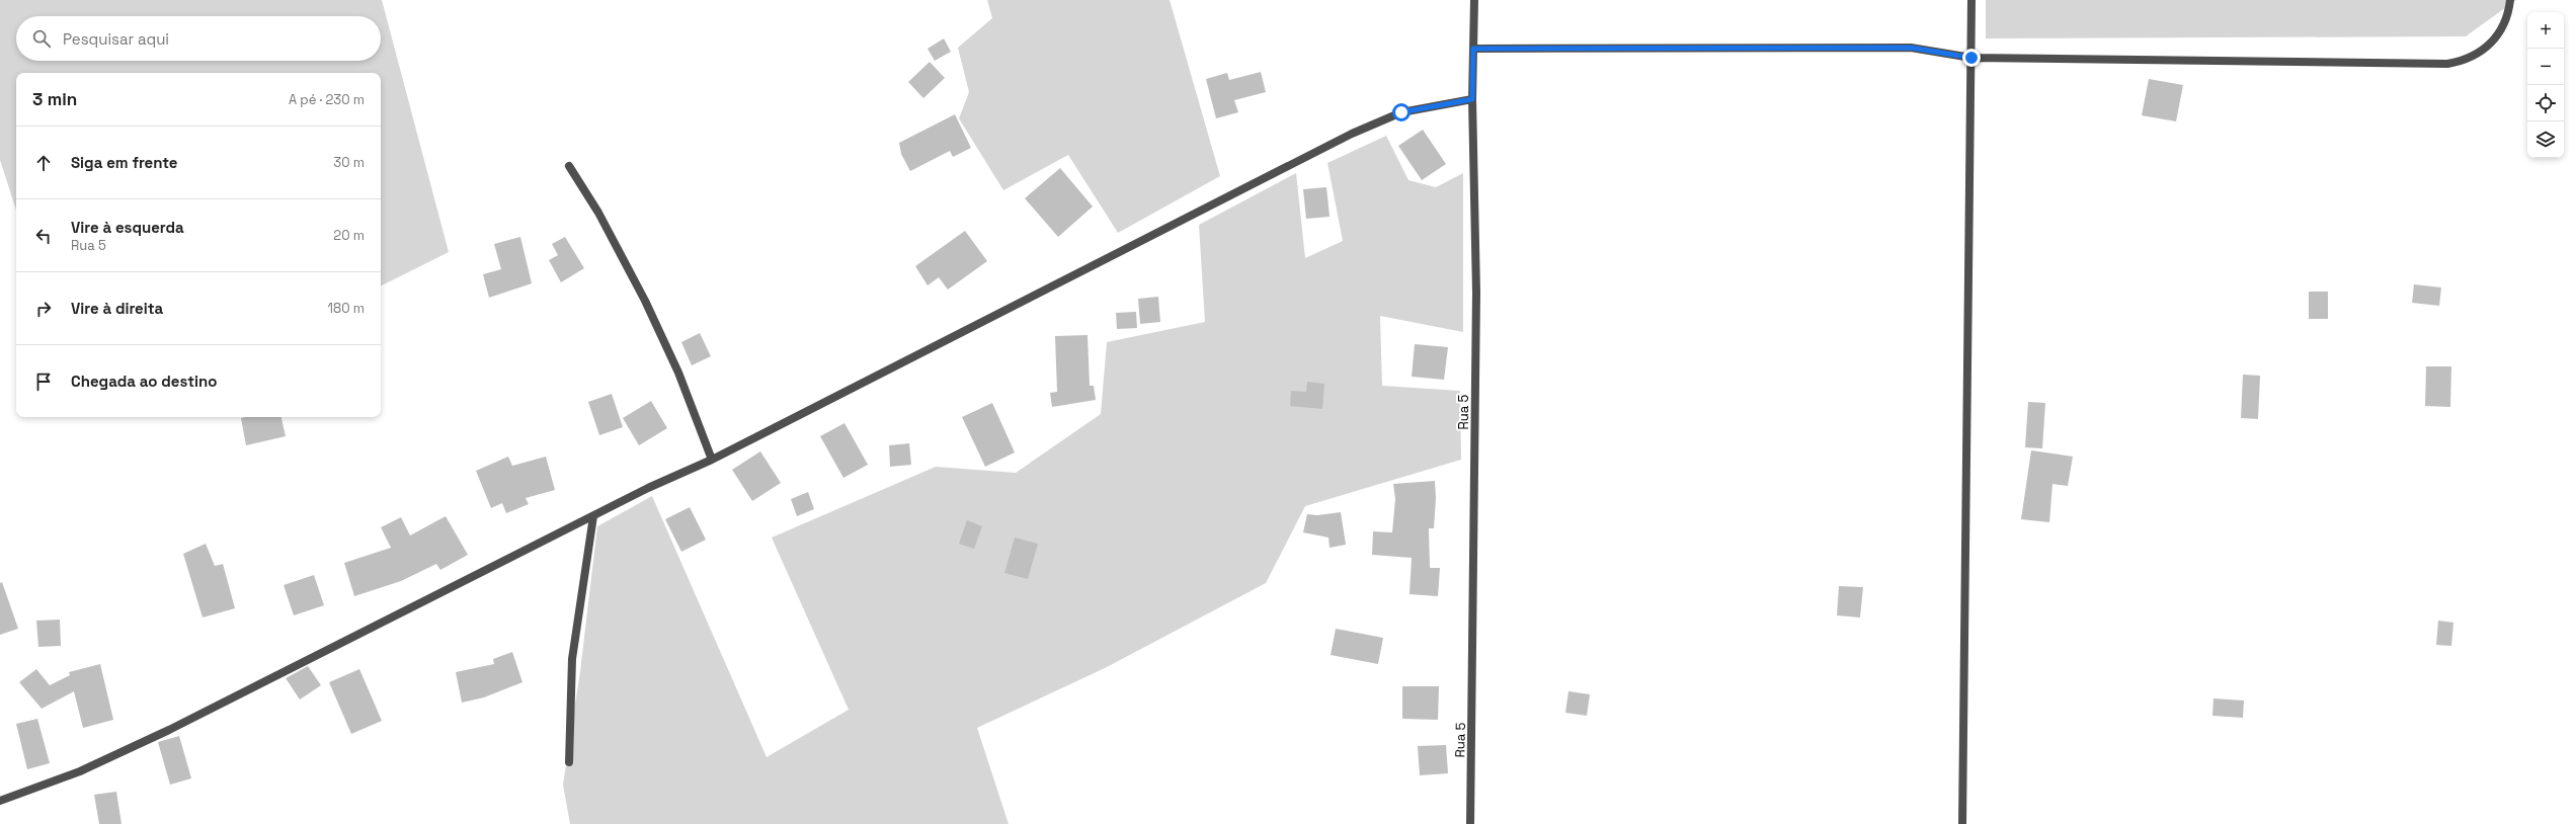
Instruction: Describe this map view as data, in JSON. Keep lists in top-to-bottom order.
{
  "streets": {
    "street": ["Rua 5"]
  },
  "page": {
    "map_buttons": ["+", "−"],
    "search": "Pesquisar aqui",
    "heading": ["3 min", "A pé · 230 m"],
    "list": [
      ["Siga em frente", "30 m"],
      ["Vire à esquerda", "Rua 5", "20 m"],
      ["Vire à direita", "180 m"],
      "Chegada ao destino"
    ]
  }
}
